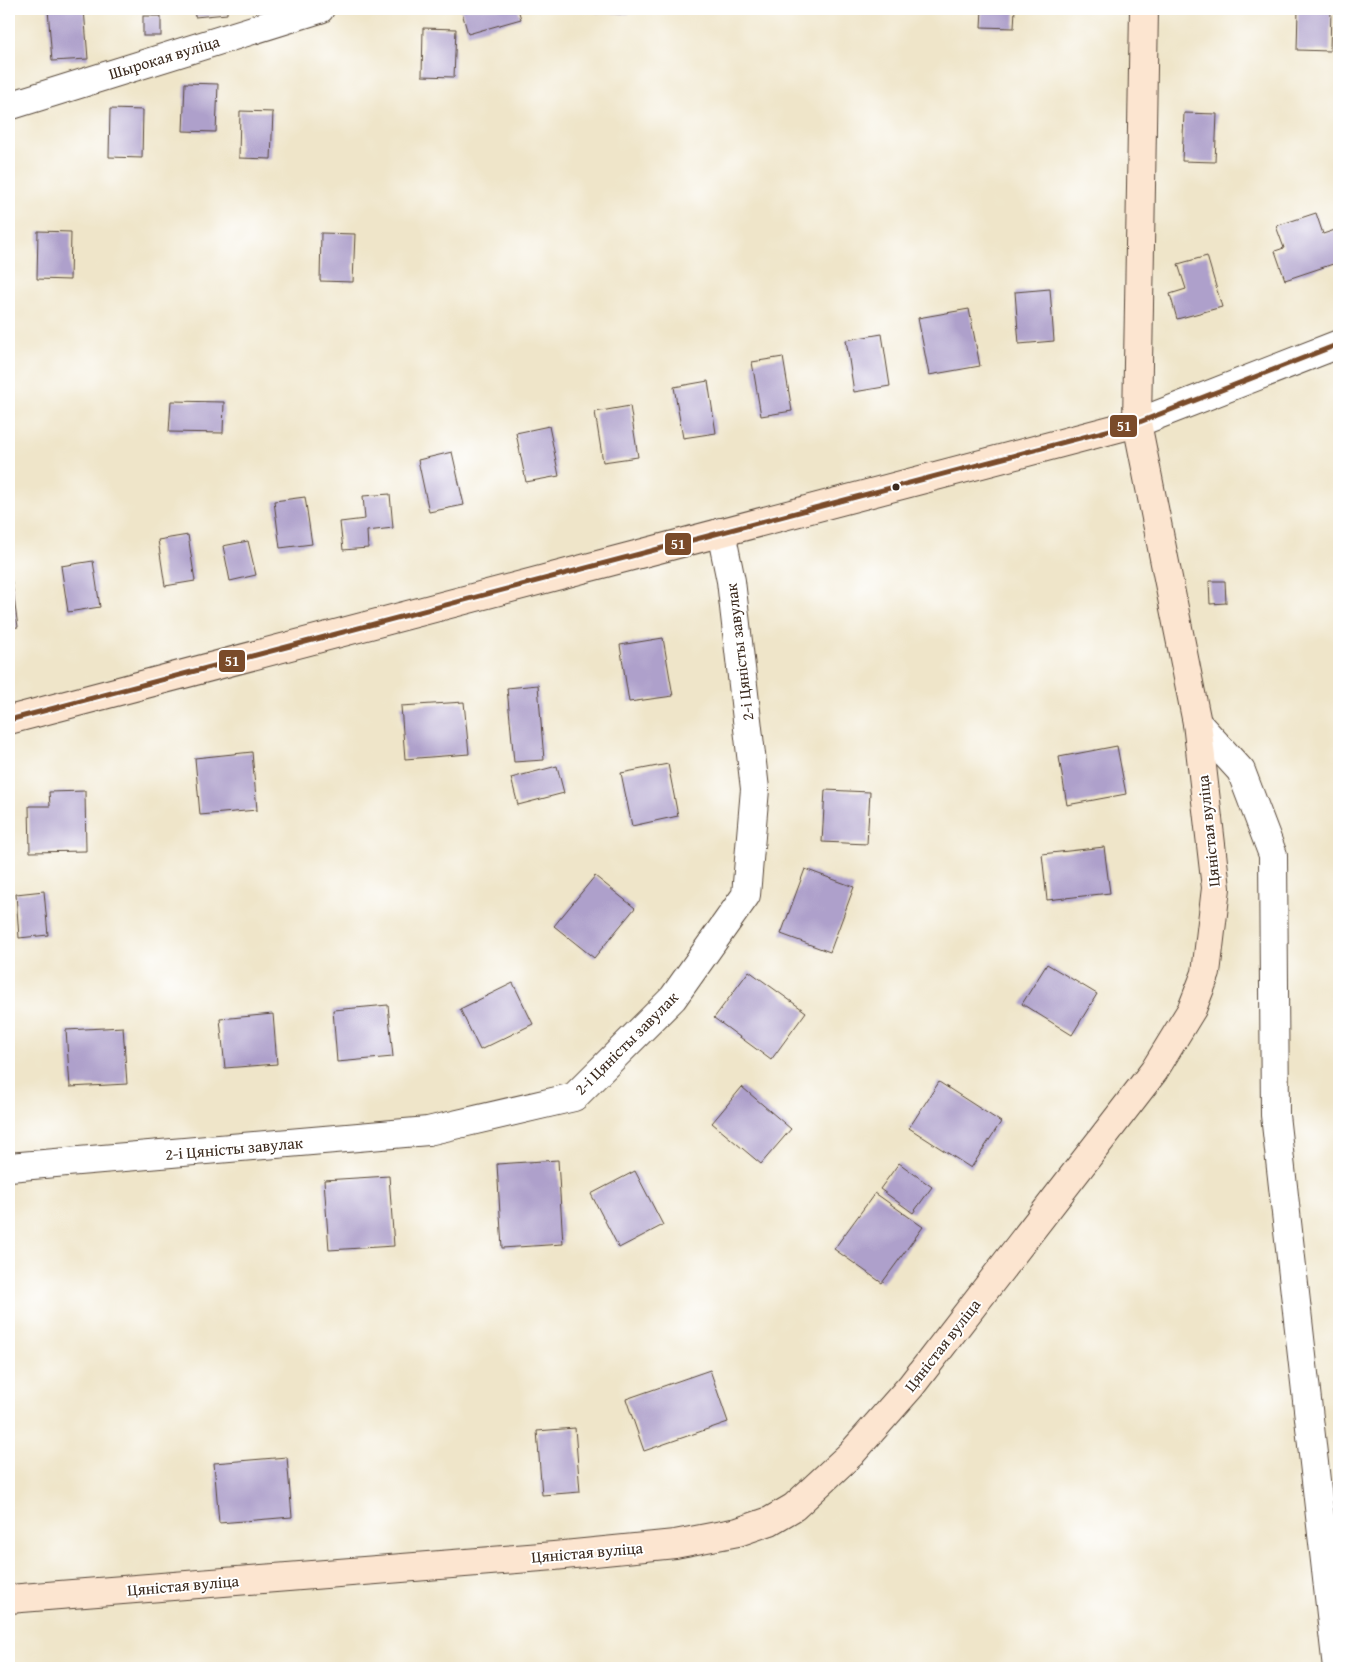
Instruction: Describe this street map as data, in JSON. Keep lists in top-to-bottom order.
{
  "streets": {
    "street": ["Шырокая вуліца", "2-і Цяністы завулак", "Цяністая вуліца"]
  },
  "lines": ["transit line 51"]
}
